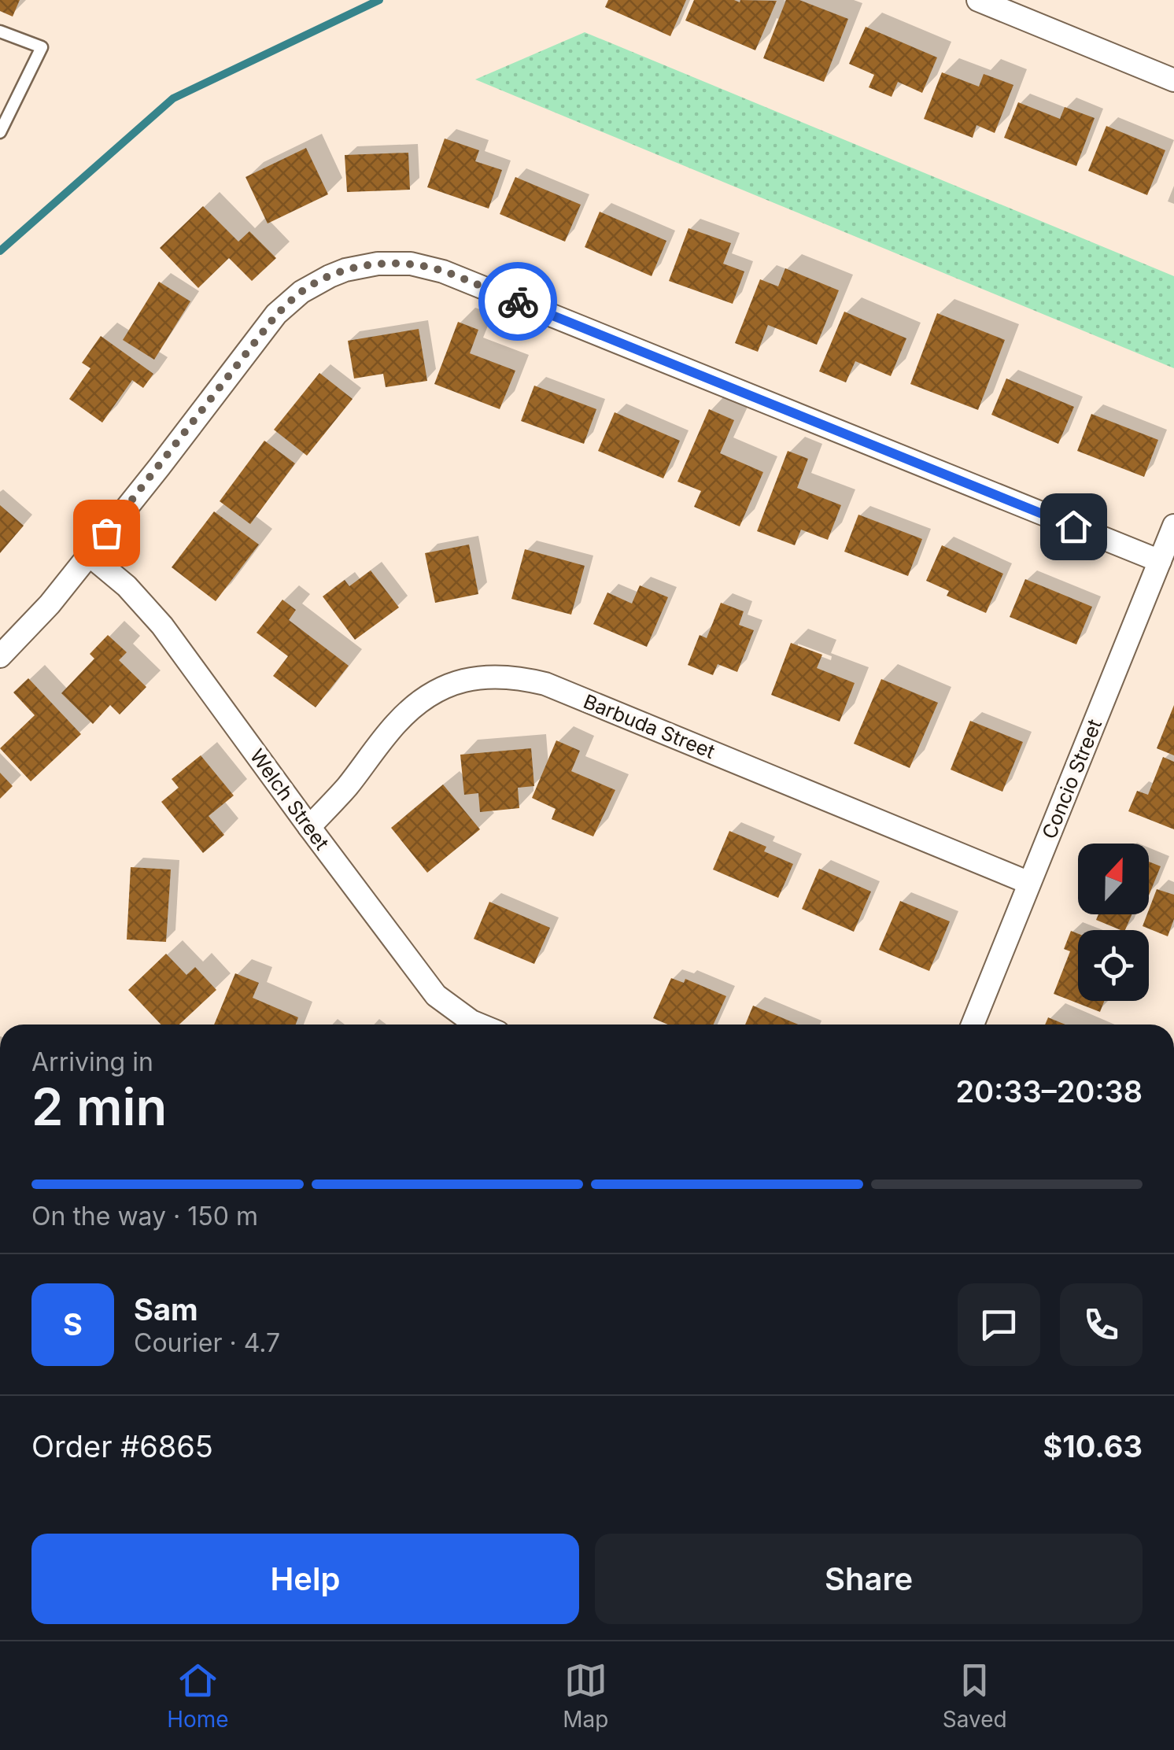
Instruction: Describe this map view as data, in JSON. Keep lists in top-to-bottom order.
{
  "streets": {
    "street": ["Barbuda Street", "Concio Street", "Welch Street"]
  },
  "crossings": [
    ["Barbuda Street", "Concio Street"],
    ["Barbuda Street", "Welch Street"]
  ],
  "north": "top",
  "page": {
    "heading": ["2 min", "Arriving in", "20:33–20:38"],
    "panel": [
      "Sam",
      "Courier · 4.7",
      "Order #6865",
      "$10.63"
    ],
    "bar": "On the way · 150 m",
    "round": "S",
    "buttons": ["Help", "Share"],
    "tabs": ["Home", "Map", "Saved"]
  }
}
